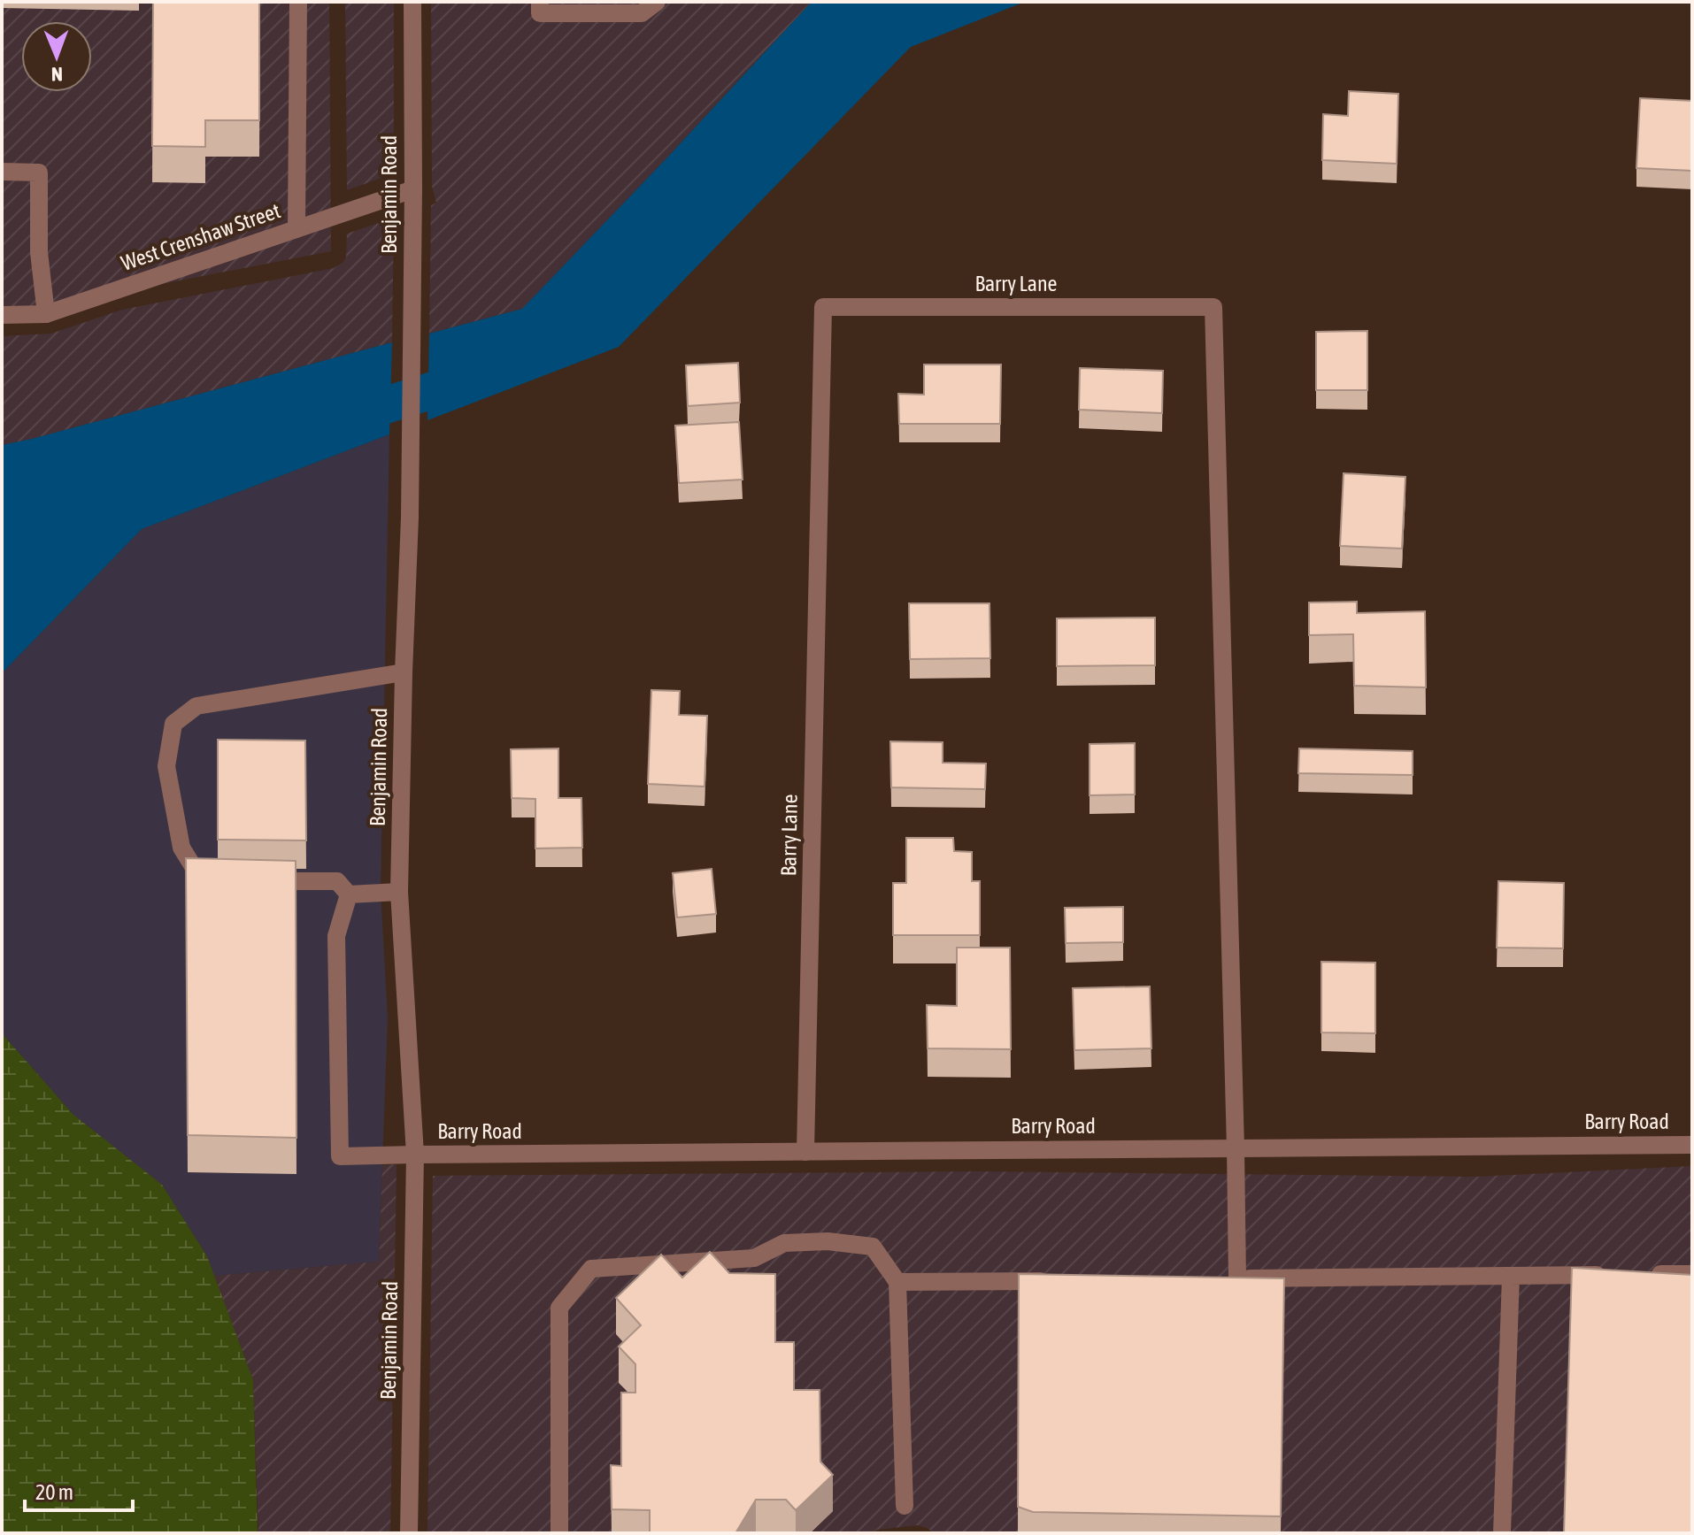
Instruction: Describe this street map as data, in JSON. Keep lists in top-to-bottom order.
{
  "streets": {
    "street": [
      "Benjamin Road",
      "West Crenshaw Street",
      "Barry Lane",
      "Barry Road"
    ]
  },
  "crossings": [
    ["Benjamin Road", "West Crenshaw Street"],
    ["Benjamin Road", "Barry Road"],
    ["Barry Lane", "Barry Road"]
  ],
  "scale_bar": "20 m",
  "north": "bottom"
}
